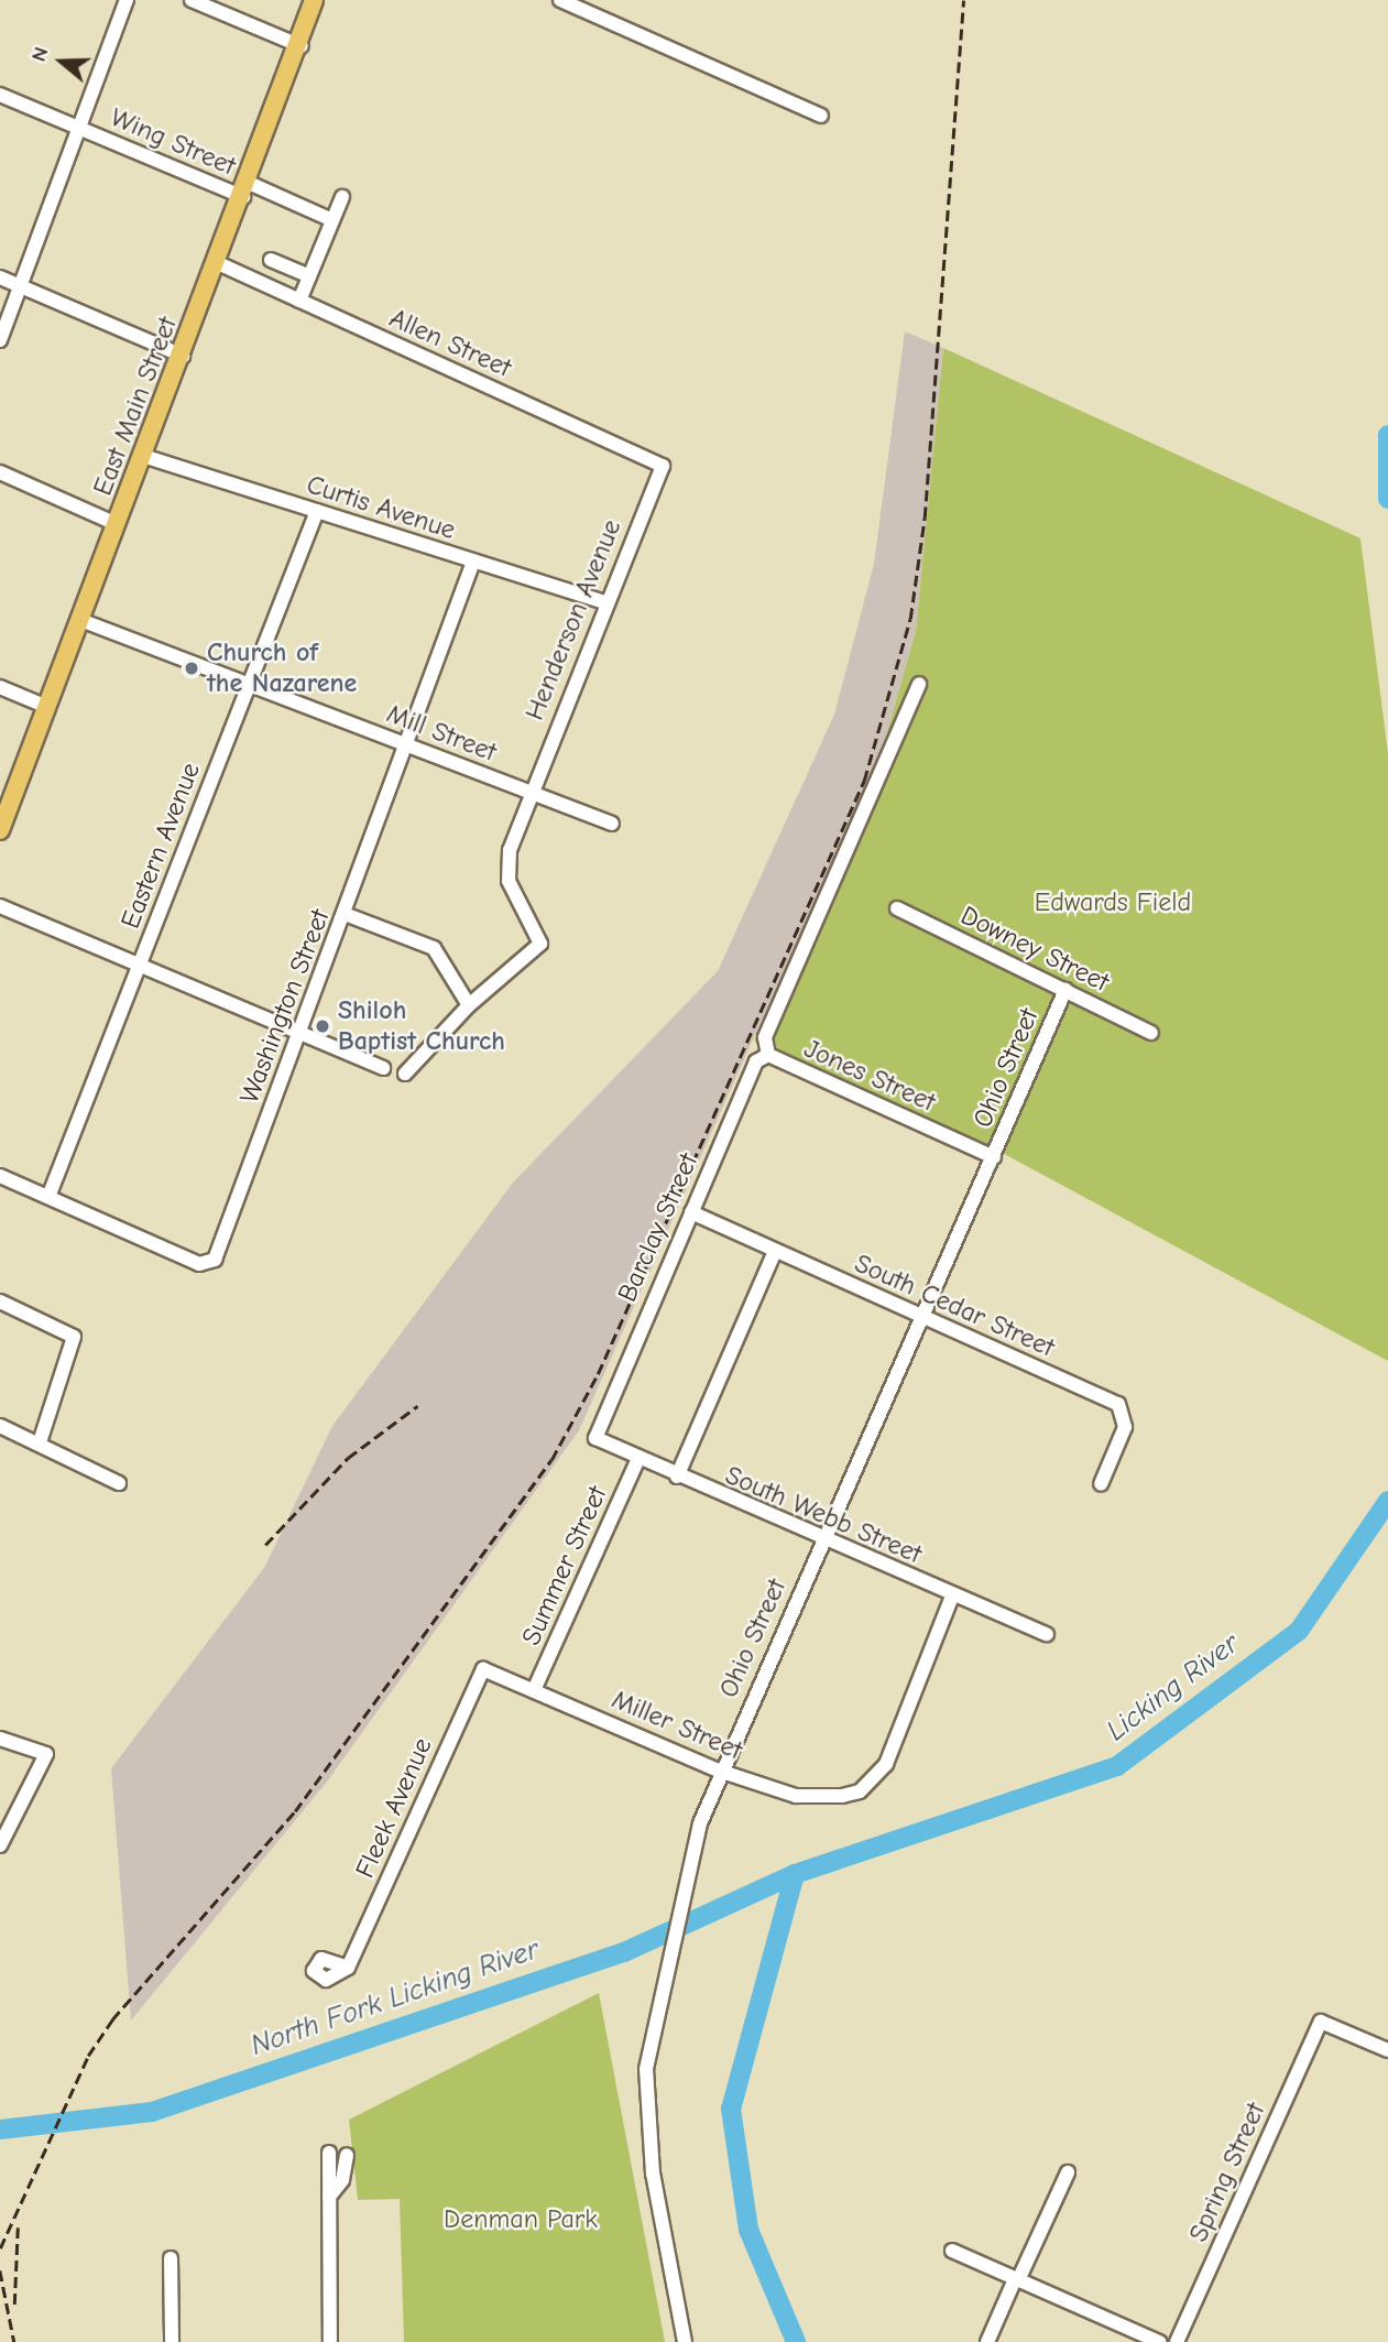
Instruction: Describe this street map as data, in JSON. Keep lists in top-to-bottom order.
{
  "streets": {
    "main road": ["East Main Street"],
    "street": [
      "Wing Street",
      "Allen Street",
      "Curtis Avenue",
      "Henderson Avenue",
      "Mill Street",
      "Eastern Avenue",
      "Downey Street",
      "Washington Street",
      "Ohio Street",
      "Jones Street",
      "Barclay Street",
      "South Cedar Street",
      "South Webb Street",
      "Summer Street",
      "Miller Street",
      "Fleek Avenue",
      "Spring Street"
    ]
  },
  "crossings": [
    ["Wing Street", "East Main Street"],
    ["Allen Street", "East Main Street"],
    ["Allen Street", "Henderson Avenue"],
    ["East Main Street", "Curtis Avenue"],
    ["East Main Street", "Mill Street"],
    ["Curtis Avenue", "Henderson Avenue"],
    ["Curtis Avenue", "Eastern Avenue"],
    ["Curtis Avenue", "Washington Street"],
    ["Henderson Avenue", "Mill Street"],
    ["Mill Street", "Eastern Avenue"],
    ["Mill Street", "Washington Street"],
    ["Eastern Avenue", "Washington Street"],
    ["Downey Street", "Ohio Street"],
    ["Ohio Street", "Jones Street"],
    ["Ohio Street", "South Cedar Street"],
    ["Ohio Street", "South Webb Street"],
    ["Ohio Street", "Miller Street"],
    ["Jones Street", "Barclay Street"],
    ["Barclay Street", "South Cedar Street"],
    ["Barclay Street", "South Webb Street"],
    ["South Webb Street", "Summer Street"],
    ["South Webb Street", "Miller Street"],
    ["Summer Street", "Miller Street"],
    ["Miller Street", "Fleek Avenue"]
  ],
  "water": ["Licking River", "North Fork Licking River"],
  "parks": ["Edwards Field", "Denman Park"],
  "places": ["Church of the Nazarene", "Shiloh Baptist Church"],
  "north": "left"
}
